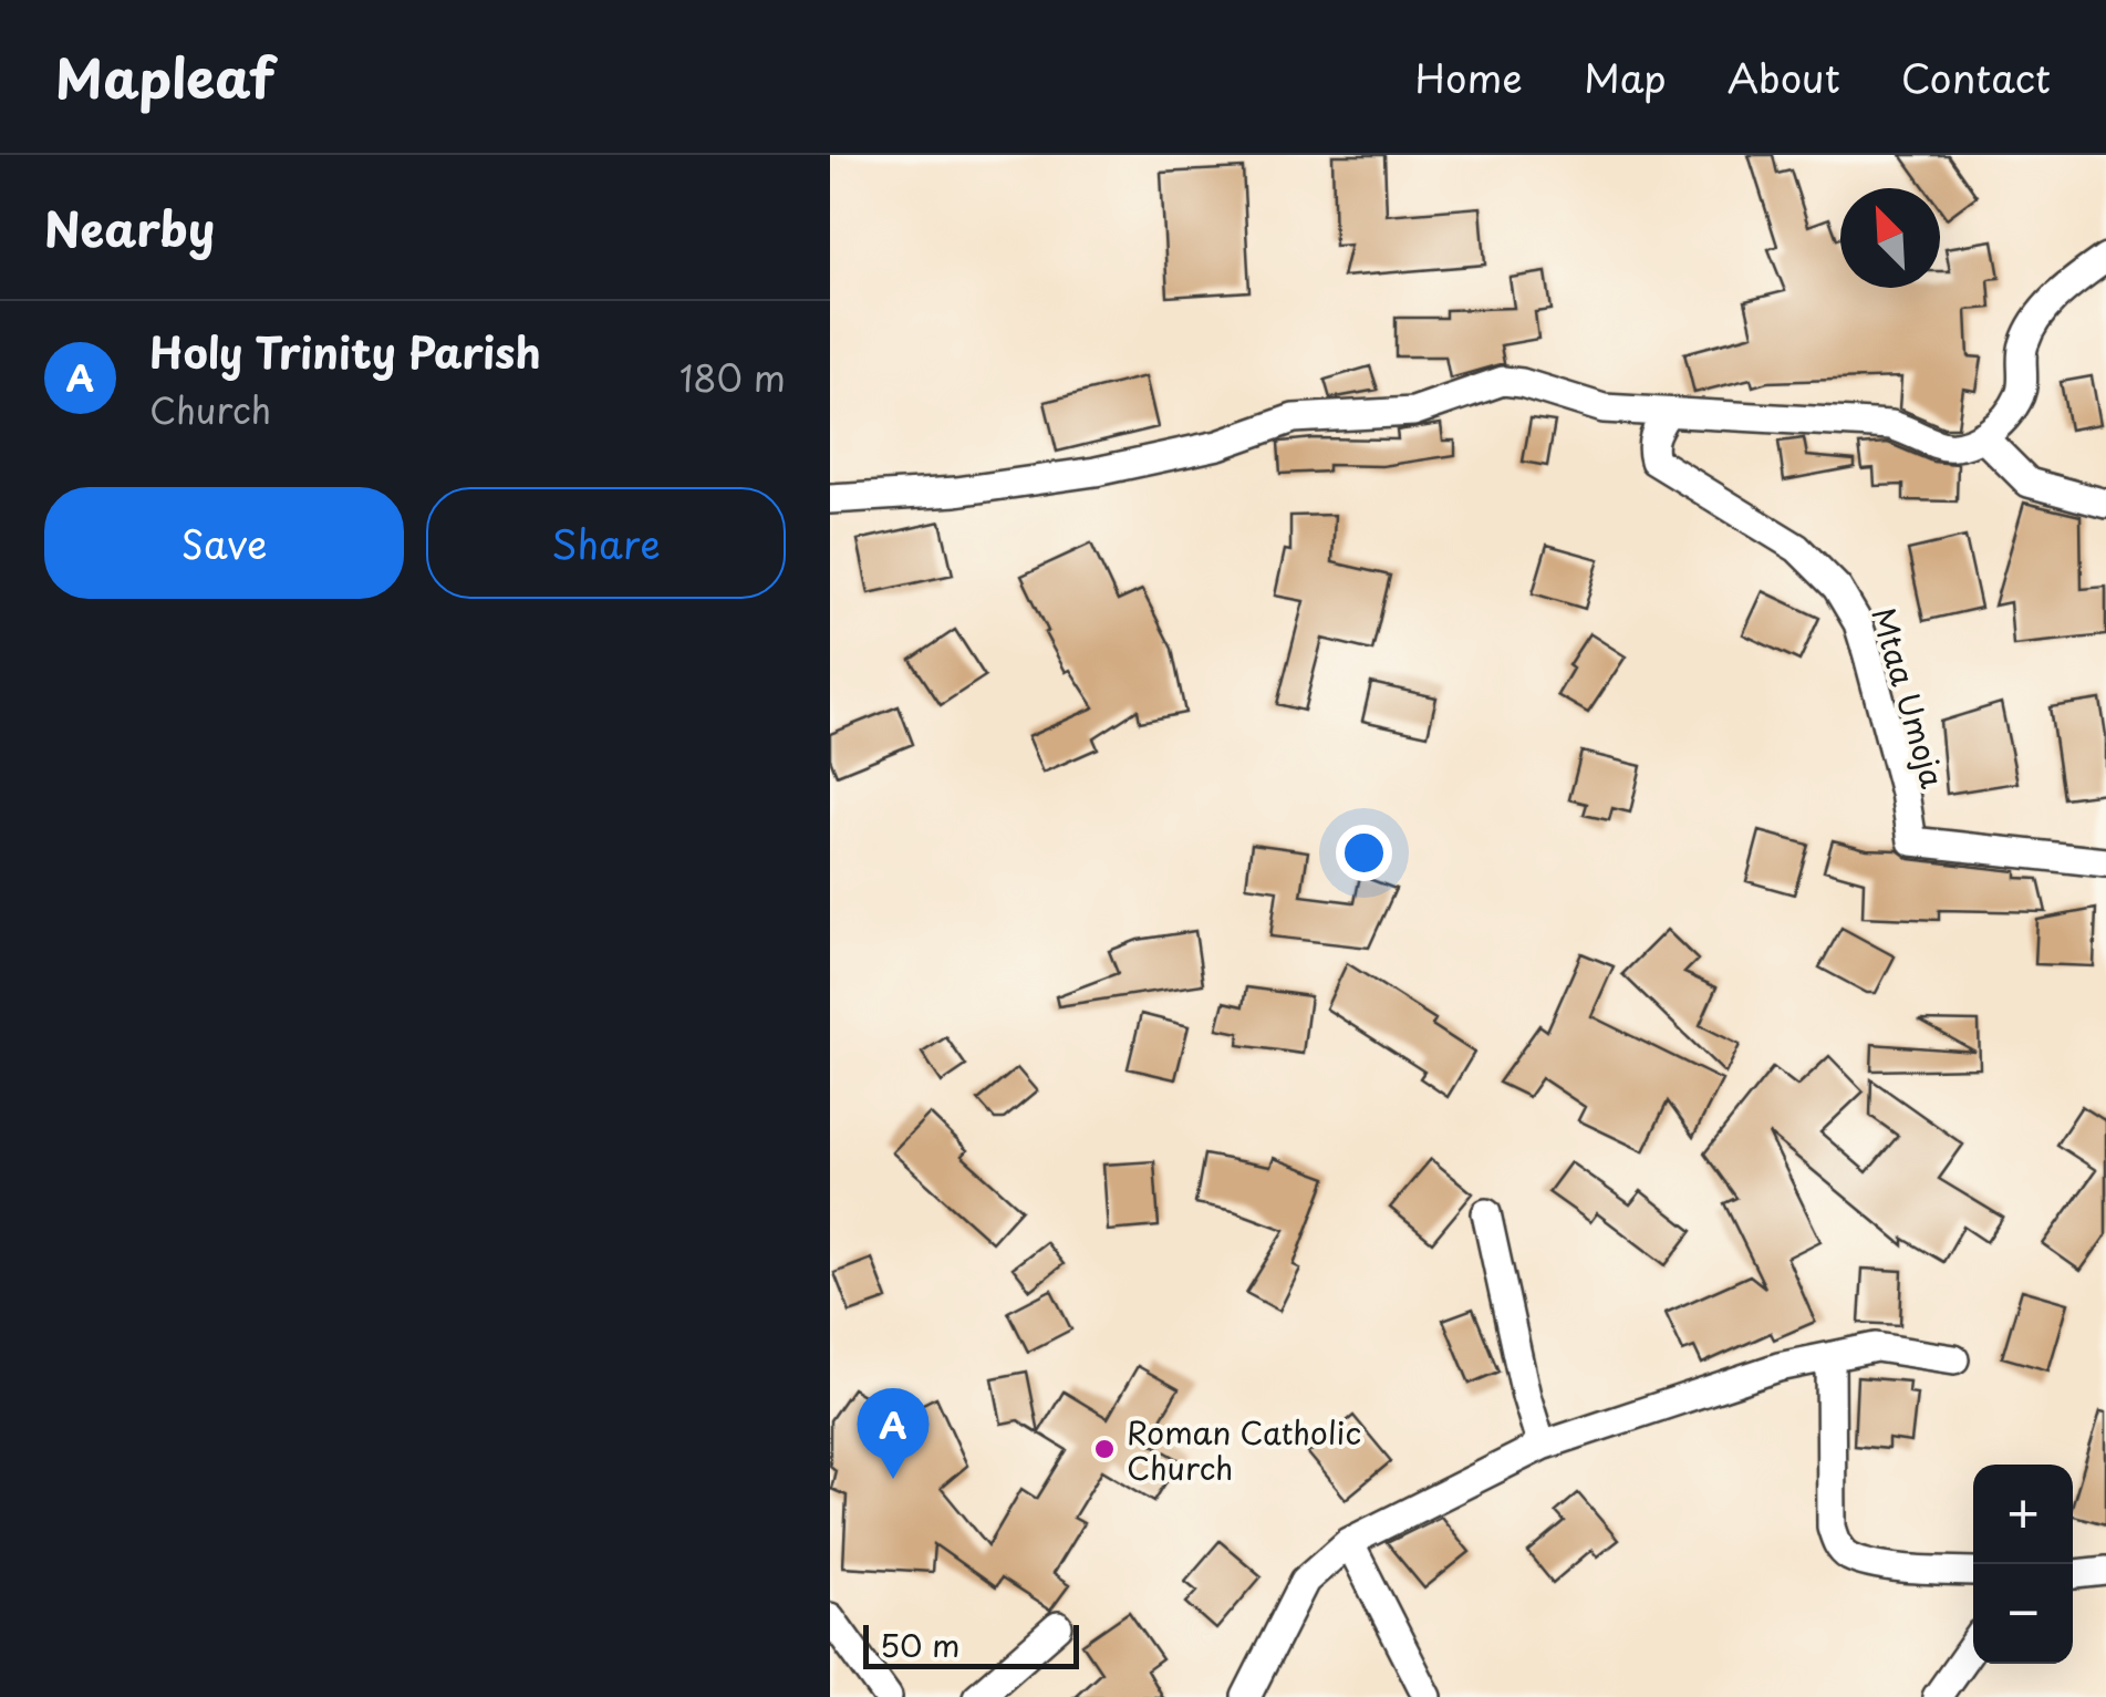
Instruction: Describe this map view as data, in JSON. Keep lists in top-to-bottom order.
{
  "streets": {
    "street": ["Mtaa Umoja"]
  },
  "places": ["Roman Catholic Church"],
  "scale_bar": "50 m",
  "north": "top left",
  "page": {
    "header": "Mapleaf",
    "nav": [
      "Home",
      "Map",
      "About",
      "Contact"
    ],
    "heading": "Nearby",
    "list": [
      {
        "mark": "A",
        "name": "Holy Trinity Parish",
        "note": "Church",
        "value": "180 m"
      }
    ],
    "buttons": ["Save", "Share"],
    "pins": "A",
    "map_buttons": ["+", "−"],
    "scale": "50 m"
  }
}
